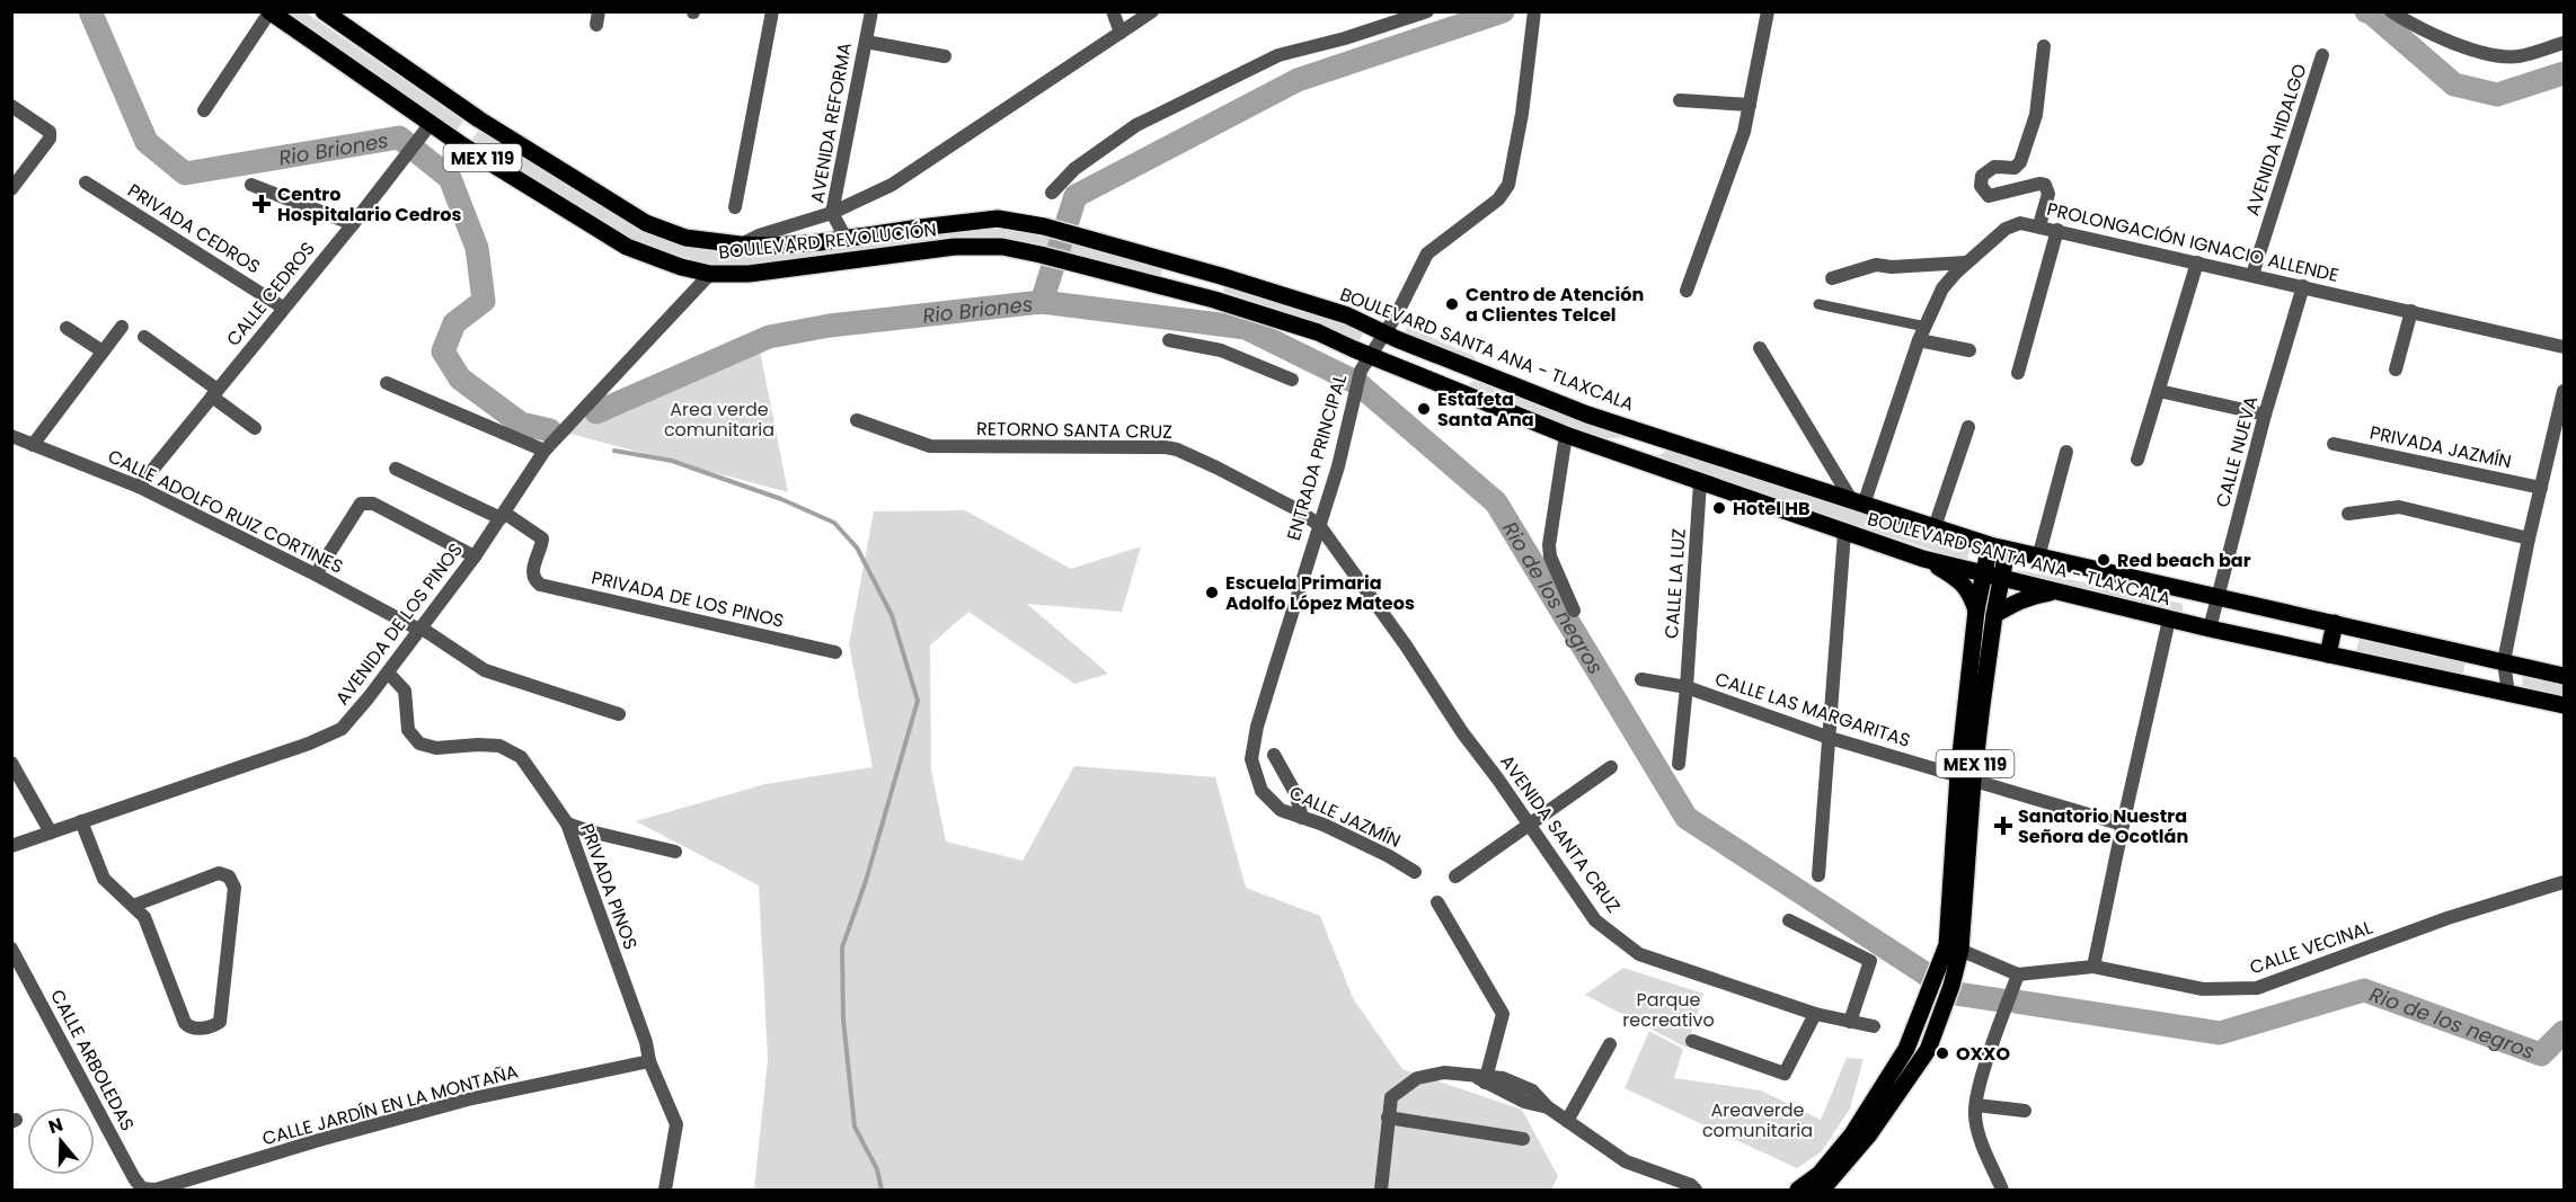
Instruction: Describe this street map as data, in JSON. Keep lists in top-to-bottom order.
{
  "streets": {
    "main road": ["MEX 119", "BOULEVARD REVOLUCIÓN", "BOULEVARD SANTA ANA - TLAXCALA"],
    "street": [
      "AVENIDA REFORMA",
      "AVENIDA HIDALGO",
      "PRIVADA CEDROS",
      "PROLONGACIÓN IGNACIO ALLENDE",
      "CALLE CEDROS",
      "RETORNO SANTA CRUZ",
      "PRIVADA JAZMÍN",
      "CALLE NUEVA",
      "ENTRADA PRINCIPAL",
      "CALLE ADOLFO RUIZ CORTINES",
      "CALLE LA LUZ",
      "PRIVADA DE LOS PINOS",
      "AVENIDA DE LOS PINOS",
      "CALLE LAS MARGARITAS",
      "CALLE JAZMÍN",
      "AVENIDA SANTA CRUZ",
      "PRIVADA PINOS",
      "CALLE VECINAL",
      "CALLE ARBOLEDAS",
      "CALLE JARDÍN EN LA MONTAÑA"
    ]
  },
  "crossings": [
    ["AVENIDA REFORMA", "BOULEVARD REVOLUCIÓN"],
    ["AVENIDA HIDALGO", "PROLONGACIÓN IGNACIO ALLENDE"],
    ["MEX 119", "BOULEVARD SANTA ANA - TLAXCALA"],
    ["MEX 119", "CALLE LAS MARGARITAS"],
    ["MEX 119", "CALLE VECINAL"],
    ["PRIVADA CEDROS", "CALLE CEDROS"],
    ["BOULEVARD REVOLUCIÓN", "CALLE CEDROS"],
    ["BOULEVARD REVOLUCIÓN", "BOULEVARD SANTA ANA - TLAXCALA"],
    ["BOULEVARD REVOLUCIÓN", "AVENIDA DE LOS PINOS"],
    ["PROLONGACIÓN IGNACIO ALLENDE", "BOULEVARD SANTA ANA - TLAXCALA"],
    ["PROLONGACIÓN IGNACIO ALLENDE", "CALLE NUEVA"],
    ["CALLE CEDROS", "CALLE ADOLFO RUIZ CORTINES"],
    ["BOULEVARD SANTA ANA - TLAXCALA", "CALLE NUEVA"],
    ["BOULEVARD SANTA ANA - TLAXCALA", "ENTRADA PRINCIPAL"],
    ["BOULEVARD SANTA ANA - TLAXCALA", "CALLE LA LUZ"],
    ["RETORNO SANTA CRUZ", "ENTRADA PRINCIPAL"],
    ["RETORNO SANTA CRUZ", "AVENIDA SANTA CRUZ"],
    ["ENTRADA PRINCIPAL", "CALLE JAZMÍN"],
    ["ENTRADA PRINCIPAL", "AVENIDA SANTA CRUZ"],
    ["CALLE ADOLFO RUIZ CORTINES", "AVENIDA DE LOS PINOS"],
    ["CALLE LA LUZ", "CALLE LAS MARGARITAS"],
    ["PRIVADA DE LOS PINOS", "AVENIDA DE LOS PINOS"],
    ["AVENIDA DE LOS PINOS", "PRIVADA PINOS"],
    ["PRIVADA PINOS", "CALLE JARDÍN EN LA MONTAÑA"],
    ["CALLE ARBOLEDAS", "CALLE JARDÍN EN LA MONTAÑA"]
  ],
  "water": ["Rio Briones", "Rio de los negros"],
  "parks": ["Area verde comunitaria", "Parque recreativo", "Areaverde comunitaria"],
  "places": {
    "health": ["Centro Hospitalario Cedros", "Sanatorio Nuestra Señora de Ocotlán"],
    "other": [
      "Centro de Atención a Clientes Telcel",
      "Estafeta Santa Ana",
      "Hotel HB",
      "Red beach bar",
      "Escuela Primaria Adolfo López Mateos",
      "OXXO"
    ]
  },
  "north": "top"
}
